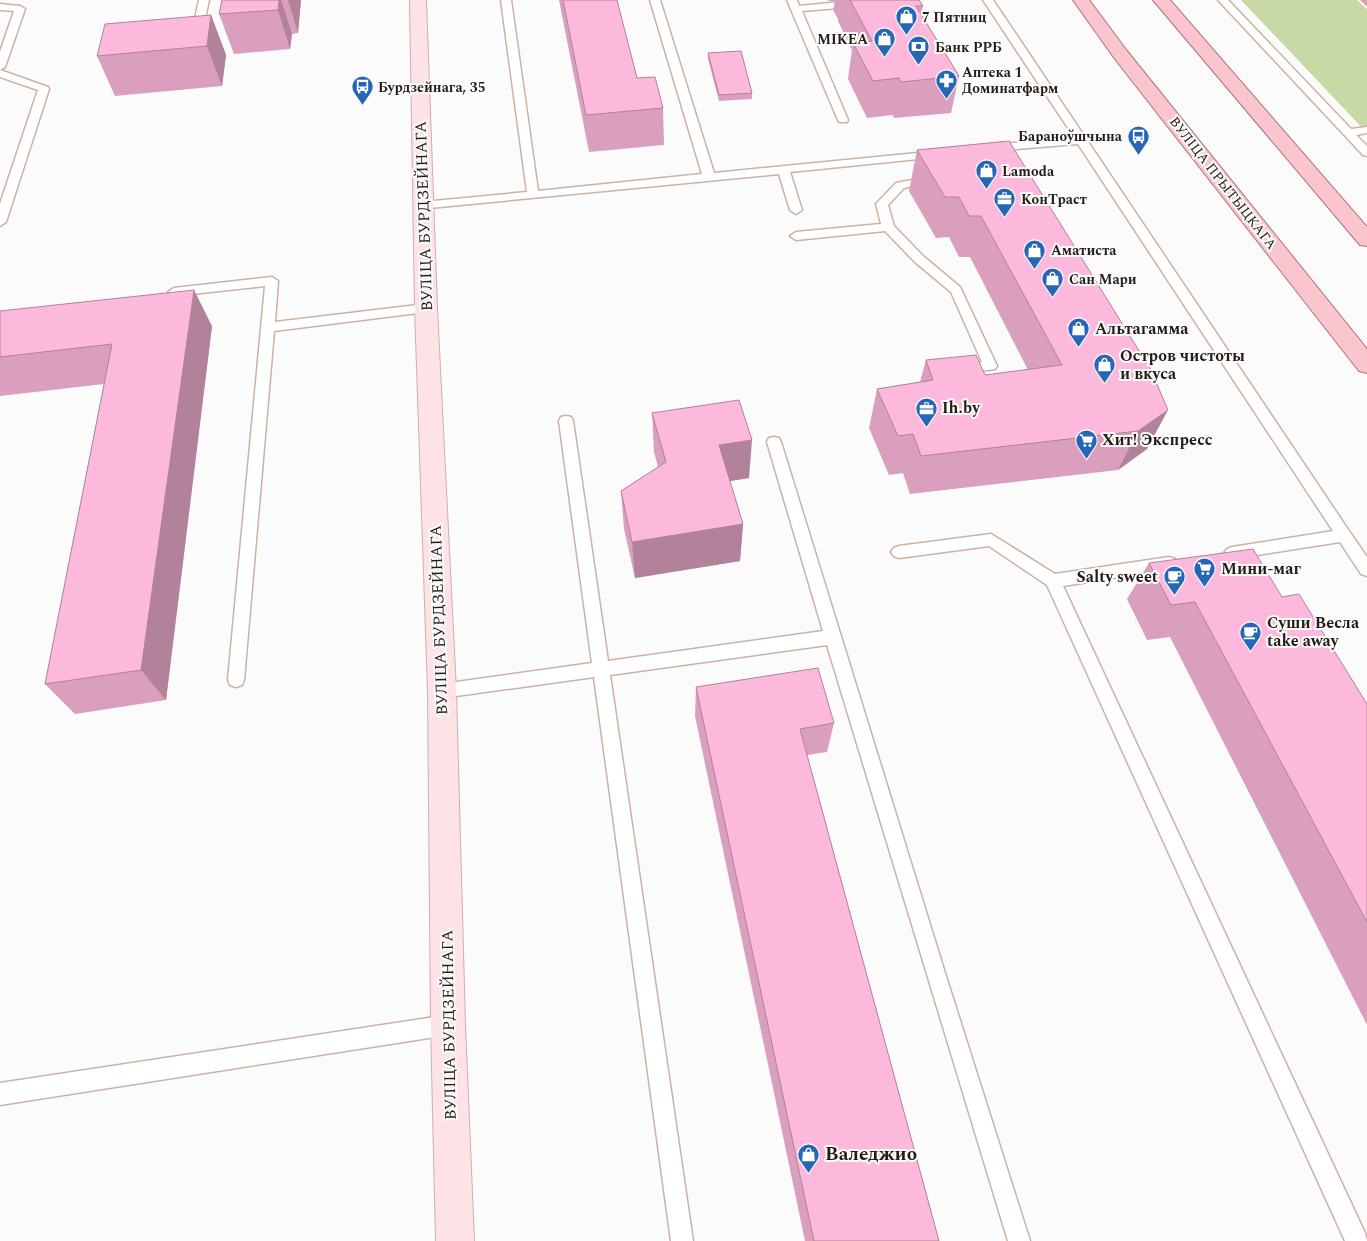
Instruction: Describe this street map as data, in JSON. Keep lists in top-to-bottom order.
{
  "streets": {
    "main road": ["ВУЛІЦА ПРЫТЫЦКАГА"],
    "street": ["ВУЛІЦА БУРДЗЕЙНАГА"]
  },
  "places": {
    "shop": [
      "7 Пятниц",
      "MIKEA",
      "Lamoda",
      "Аматиста",
      "Сан Мари",
      "Альтагамма",
      "Остров чистоты и вкуса",
      "Валеджио"
    ],
    "bank": ["Банк РРБ"],
    "pharmacy": ["Аптека 1 Доминатфарм"],
    "bus stop": ["Бурдзейнага, 35", "Бараноўшчына"],
    "office": ["КонТраст", "Ih.by"],
    "supermarket": ["Хит! Экспресс", "Мини-маг"],
    "cafe": ["Salty sweet", "Суши Весла take away"]
  }
}
